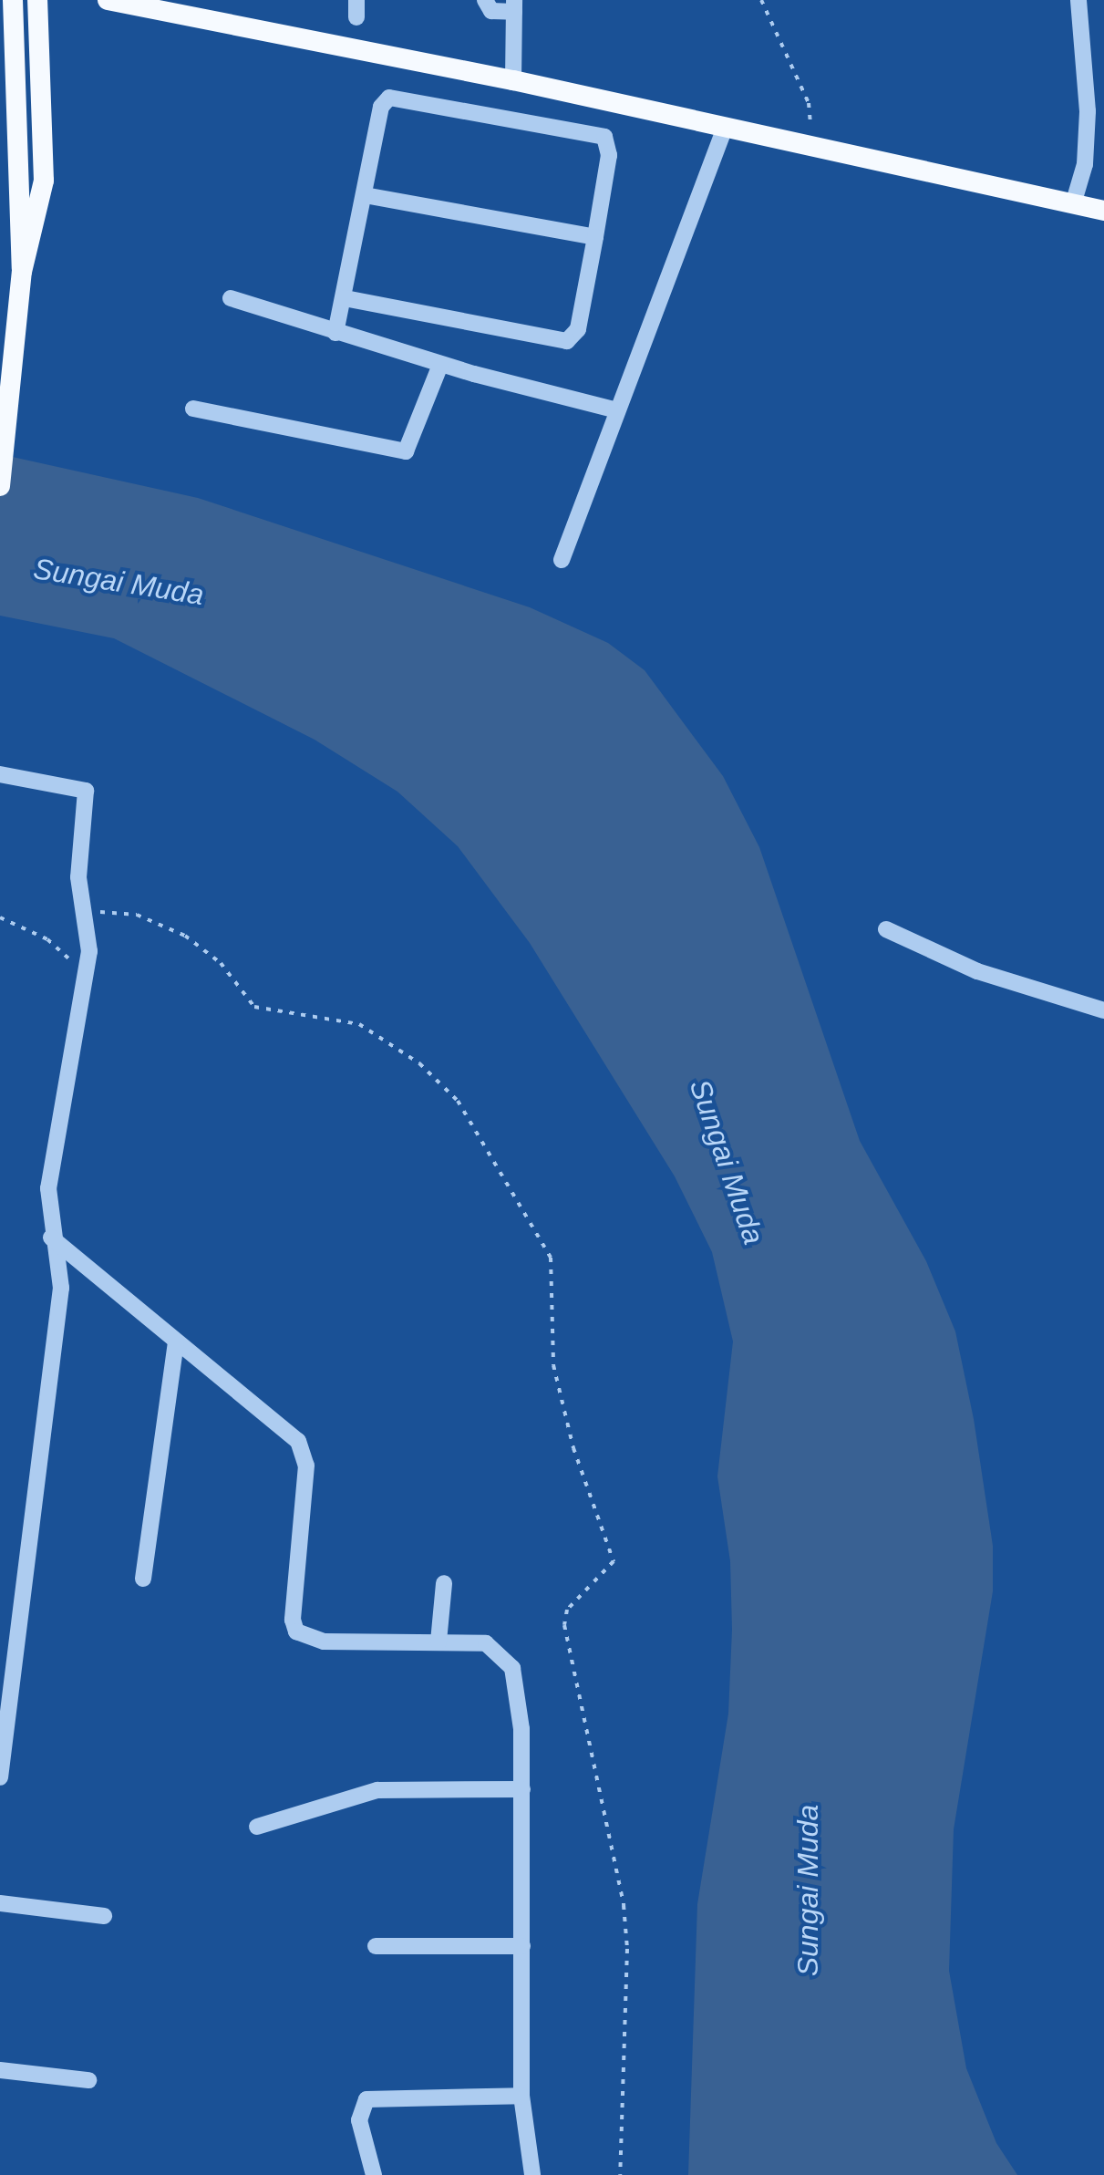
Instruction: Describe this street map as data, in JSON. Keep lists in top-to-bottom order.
{
  "water": ["Sungai Muda"]
}
